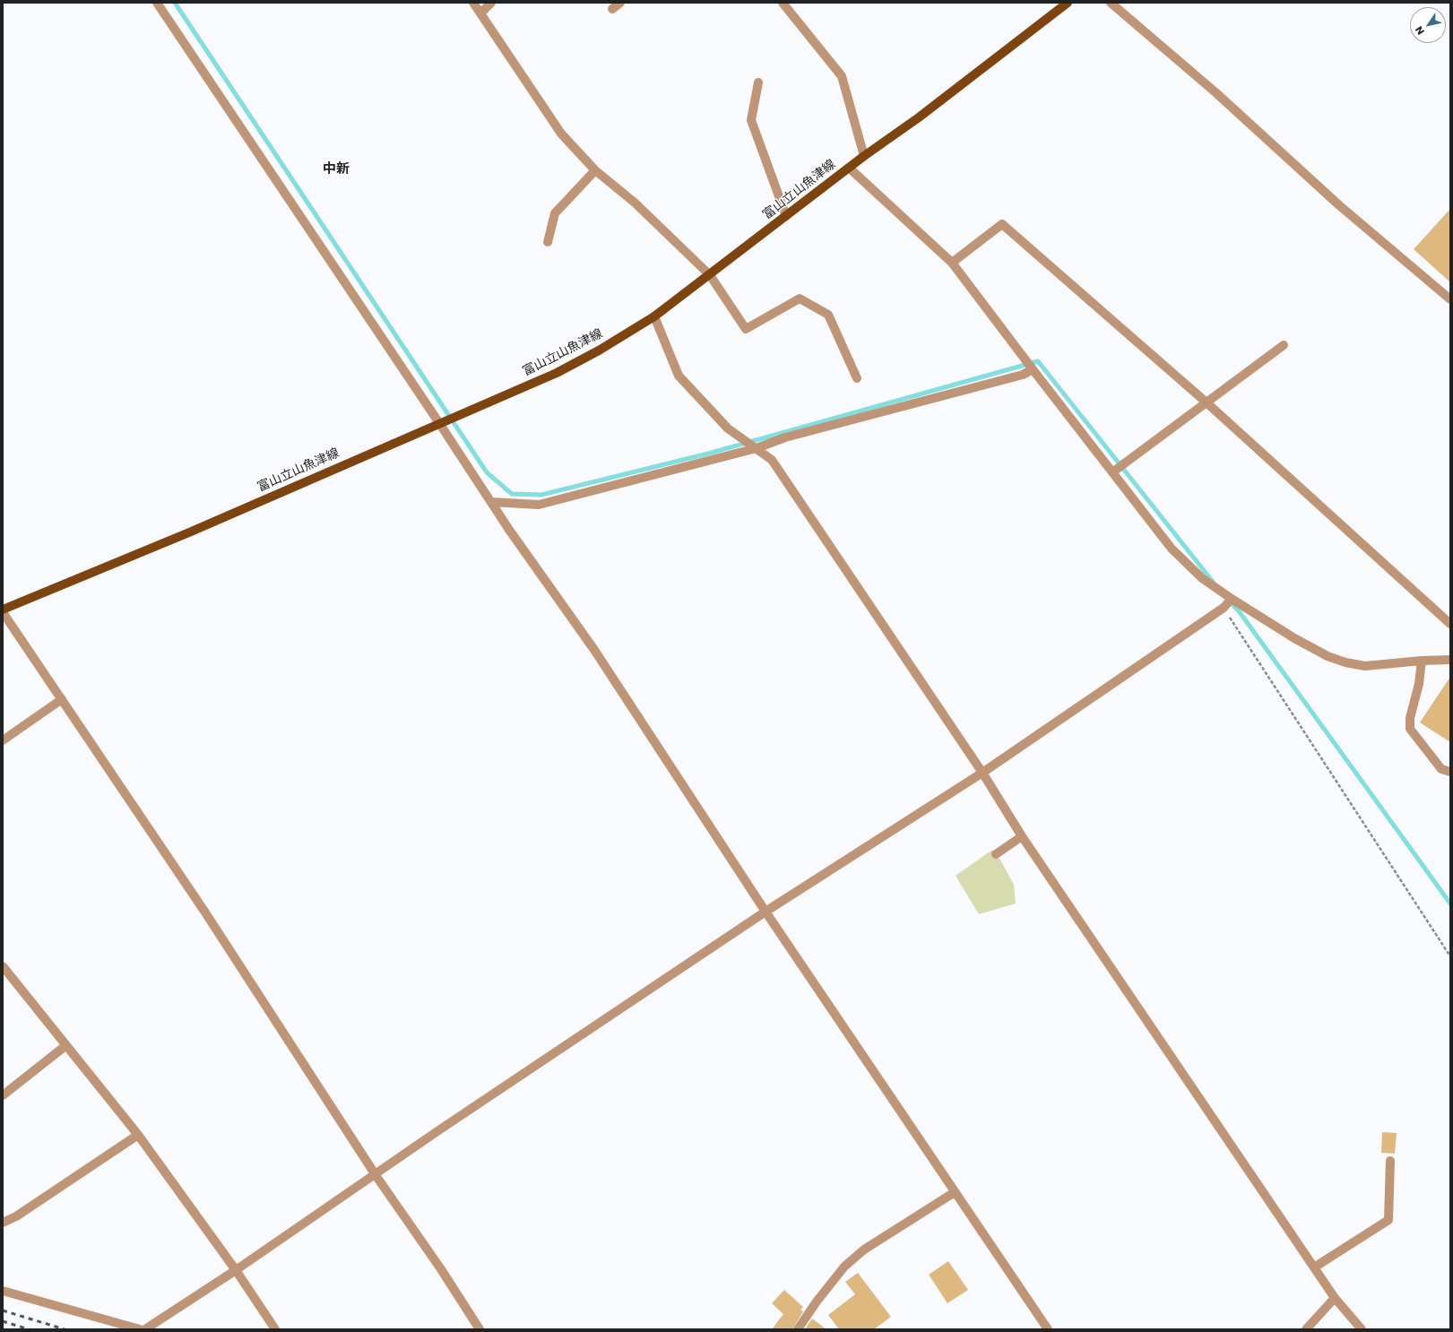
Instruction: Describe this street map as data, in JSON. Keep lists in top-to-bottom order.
{
  "streets": {
    "main road": ["富山立山魚津線"]
  },
  "districts": ["中新"],
  "north": "bottom left"
}
